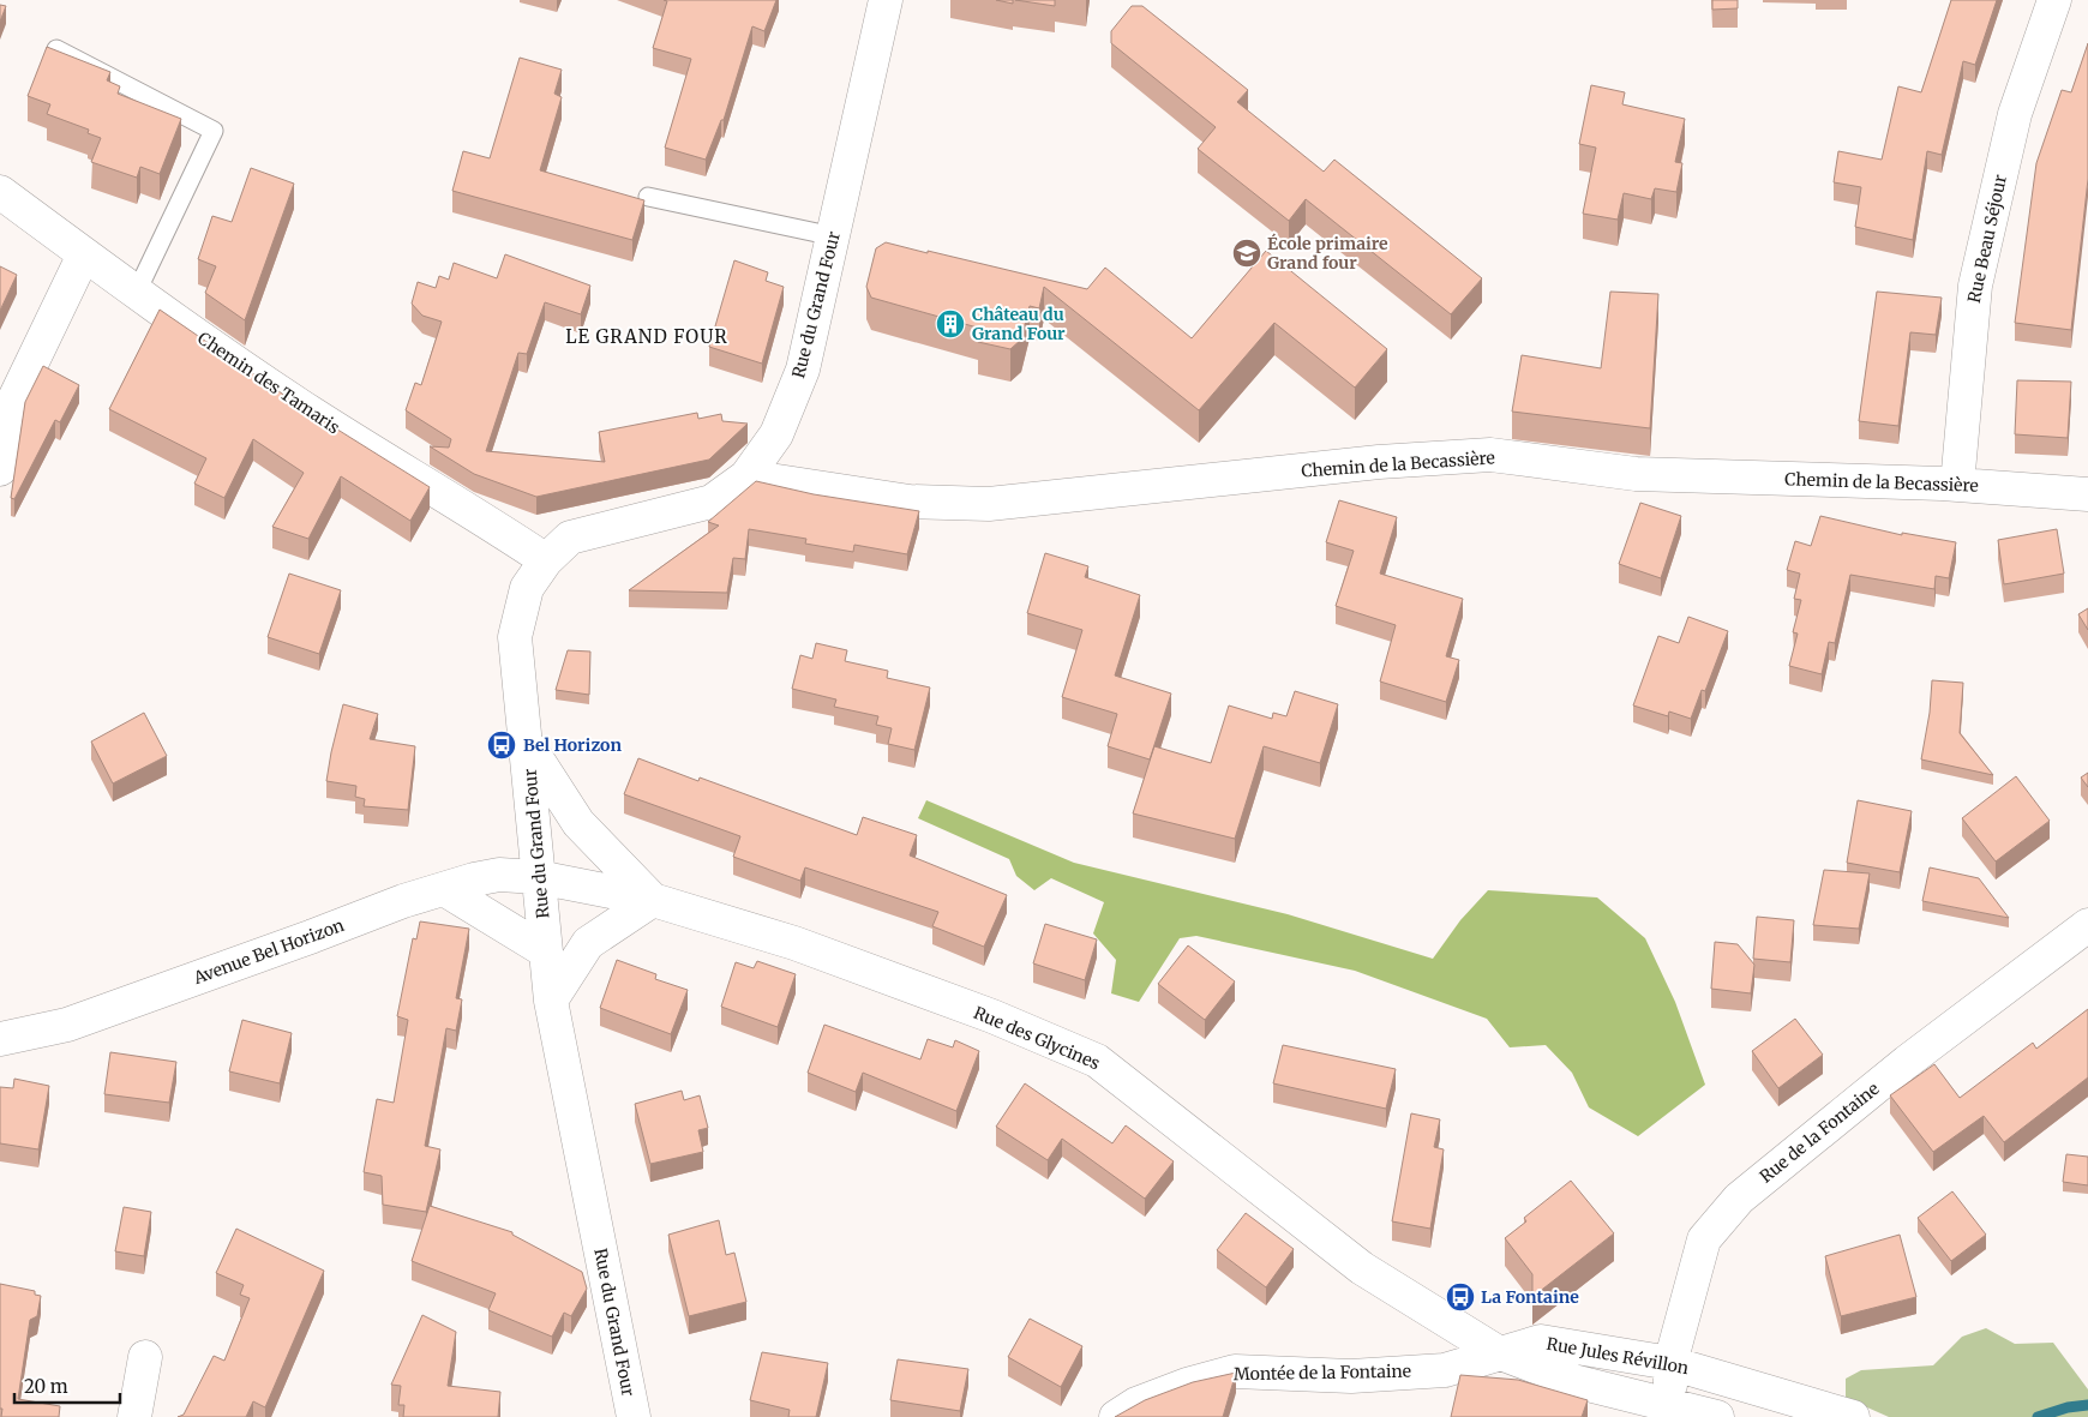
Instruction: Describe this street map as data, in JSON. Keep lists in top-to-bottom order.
{
  "streets": {
    "street": [
      "Rue Beau Séjour",
      "Rue du Grand Four",
      "Chemin des Tamaris",
      "Chemin de la Becassière",
      "Avenue Bel Horizon",
      "Rue des Glycines",
      "Rue de la Fontaine",
      "Rue Jules Révillon",
      "Montée de la Fontaine"
    ]
  },
  "crossings": [
    ["Rue Beau Séjour", "Chemin de la Becassière"],
    ["Rue du Grand Four", "Chemin des Tamaris"],
    ["Rue du Grand Four", "Chemin de la Becassière"],
    ["Rue du Grand Four", "Avenue Bel Horizon"],
    ["Rue du Grand Four", "Rue des Glycines"],
    ["Avenue Bel Horizon", "Rue des Glycines"],
    ["Rue des Glycines", "Rue Jules Révillon"],
    ["Rue des Glycines", "Montée de la Fontaine"],
    ["Rue de la Fontaine", "Rue Jules Révillon"],
    ["Rue Jules Révillon", "Montée de la Fontaine"]
  ],
  "districts": ["LE GRAND FOUR"],
  "places": {
    "school or university": ["École primaire Grand four"],
    "building": ["Château du Grand Four"],
    "bus stop": ["Bel Horizon", "La Fontaine"]
  },
  "scale_bar": "20 m"
}
